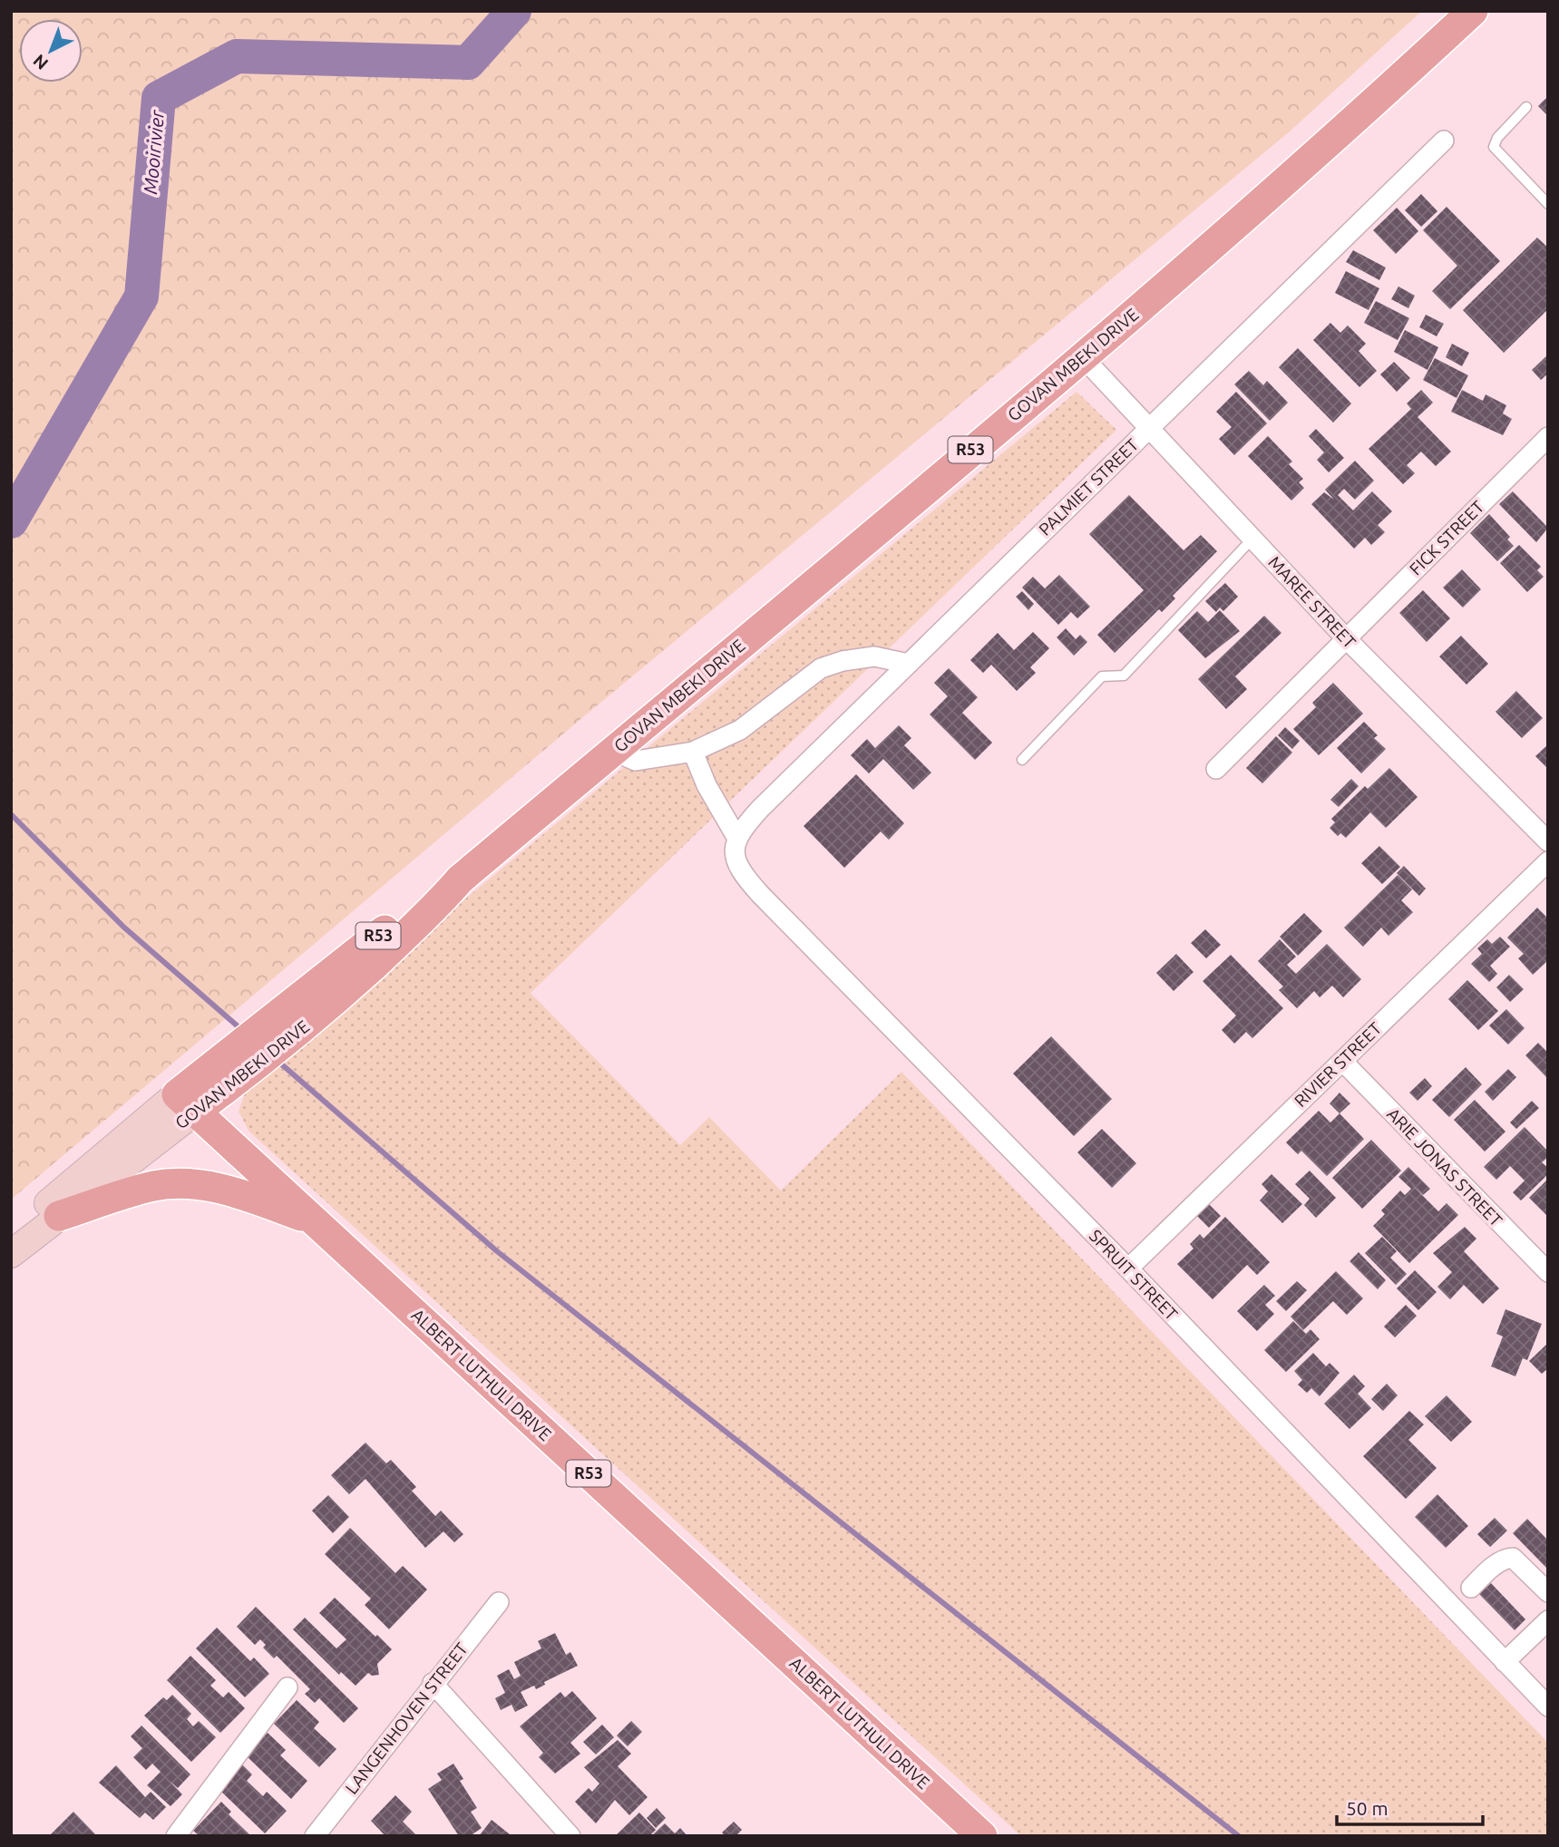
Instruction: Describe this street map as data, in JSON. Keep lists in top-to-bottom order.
{
  "streets": {
    "main road": ["GOVAN MBEKI DRIVE", "R53", "ALBERT LUTHULI DRIVE"],
    "street": [
      "PALMIET STREET",
      "FICK STREET",
      "MAREE STREET",
      "RIVIER STREET",
      "ARIE JONAS STREET",
      "SPRUIT STREET",
      "LANGENHOVEN STREET"
    ]
  },
  "crossings": [
    ["GOVAN MBEKI DRIVE", "MAREE STREET"],
    ["GOVAN MBEKI DRIVE", "ALBERT LUTHULI DRIVE"],
    ["PALMIET STREET", "MAREE STREET"],
    ["PALMIET STREET", "SPRUIT STREET"],
    ["FICK STREET", "MAREE STREET"],
    ["RIVIER STREET", "ARIE JONAS STREET"],
    ["RIVIER STREET", "SPRUIT STREET"]
  ],
  "water": ["Mooirivier"],
  "scale_bar": "50 m",
  "north": "bottom left"
}
